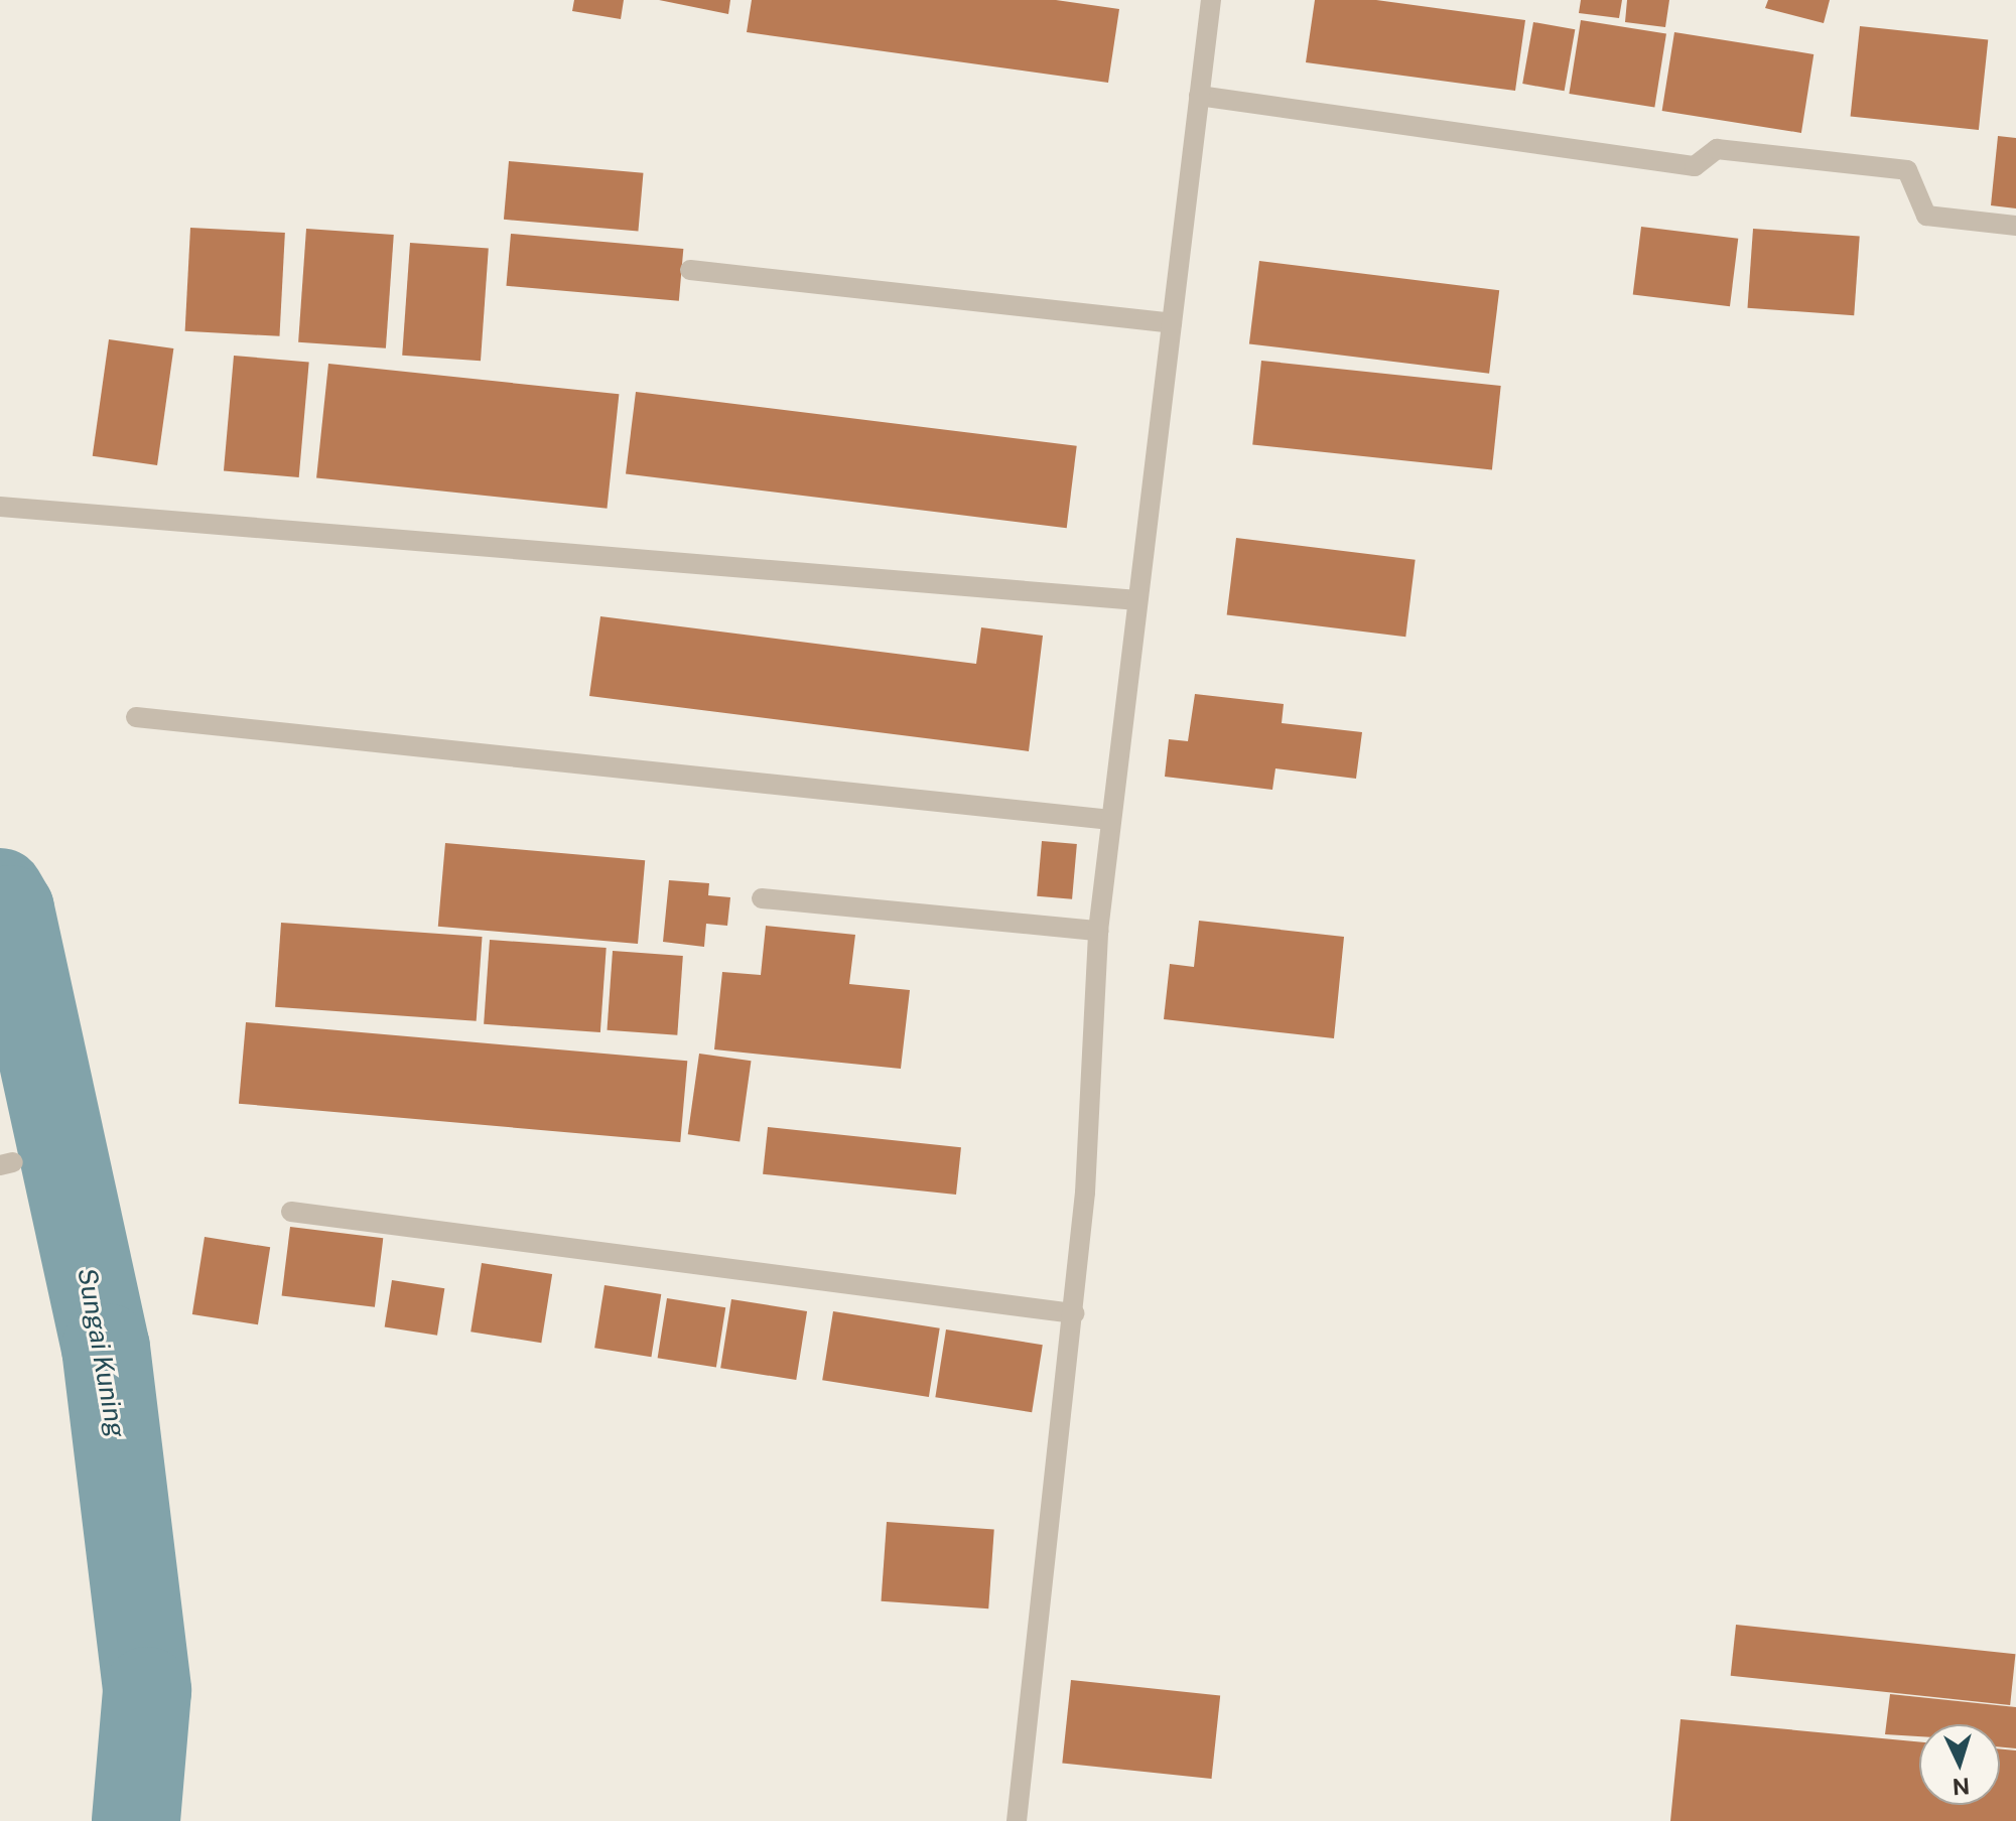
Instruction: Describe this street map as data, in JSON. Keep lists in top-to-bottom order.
{
  "water": ["Sungai Kuning"],
  "north": "bottom"
}
